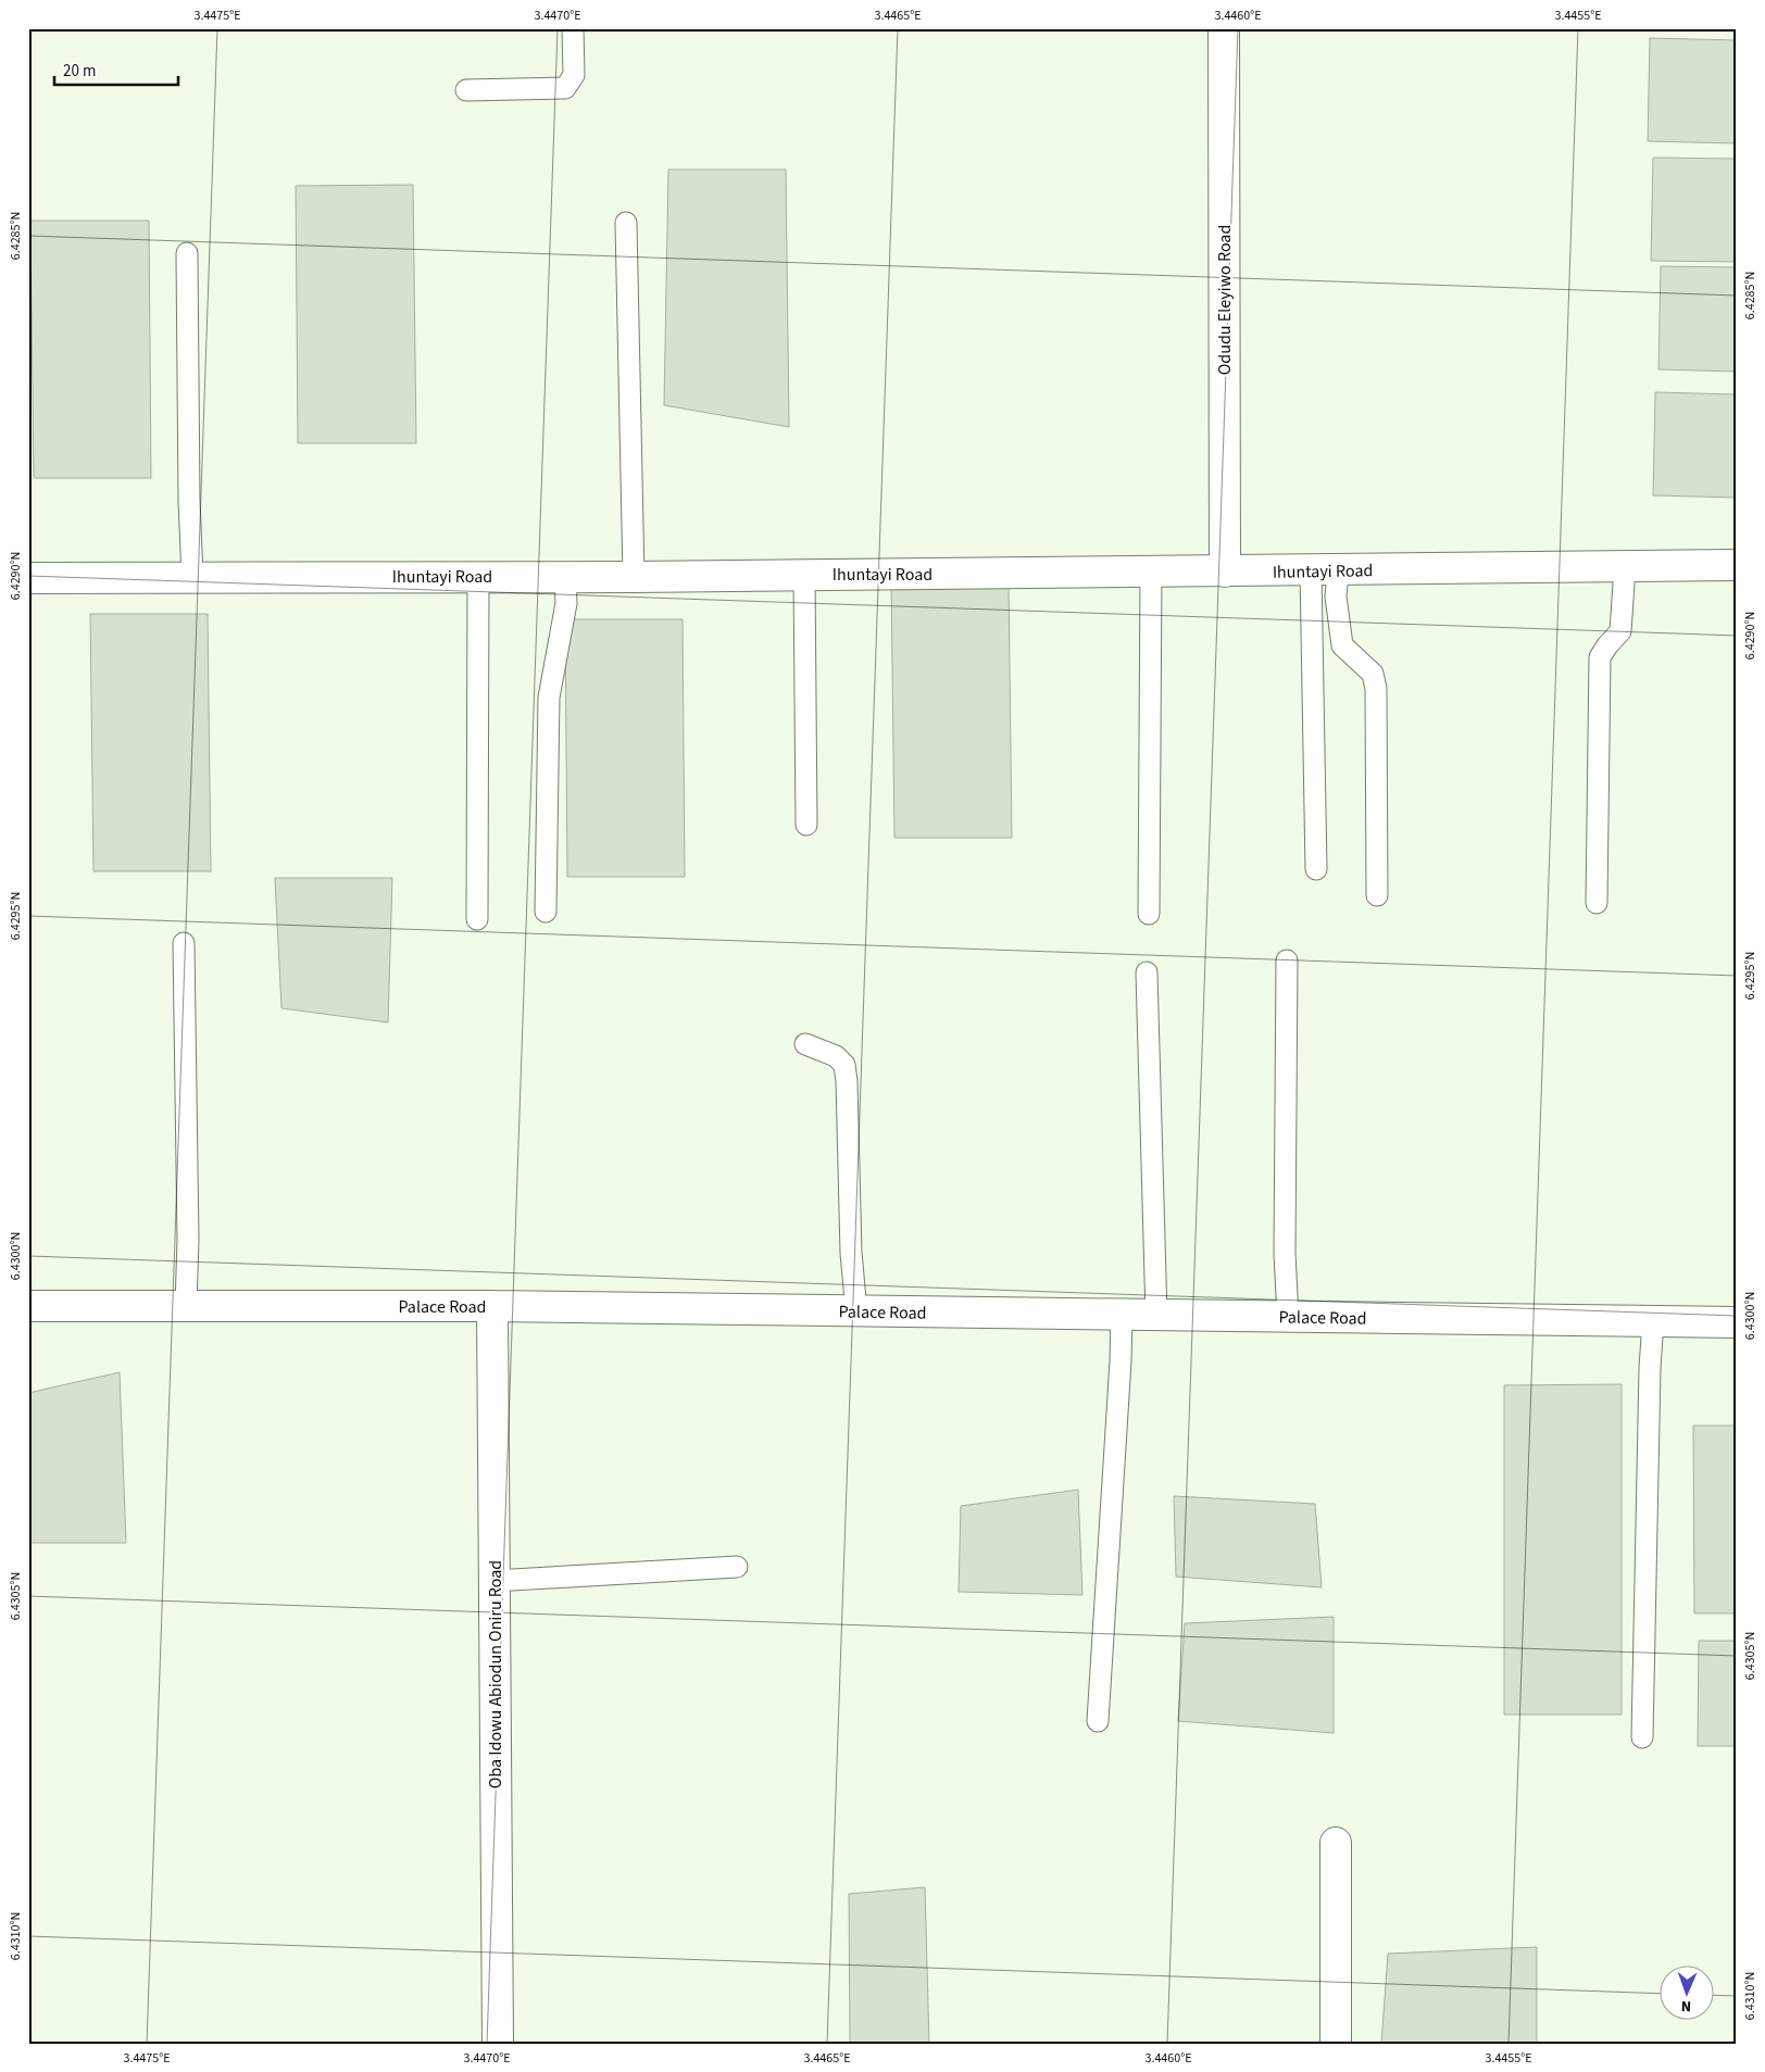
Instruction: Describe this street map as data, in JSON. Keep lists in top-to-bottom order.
{
  "streets": {
    "street": [
      "Odudu Eleyiwo Road",
      "Ihuntayi Road",
      "Palace Road",
      "Oba Idowu Abiodun Oniru Road"
    ]
  },
  "crossings": [
    ["Odudu Eleyiwo Road", "Ihuntayi Road"],
    ["Palace Road", "Oba Idowu Abiodun Oniru Road"]
  ],
  "scale_bar": "20 m",
  "north": "bottom",
  "coordinates": [
    "3.4475°E",
    "3.4470°E",
    "3.4465°E",
    "3.4460°E",
    "3.4455°E",
    "6.4285°N",
    "6.4290°N",
    "6.4295°N",
    "6.4300°N",
    "6.4305°N",
    "6.4310°N"
  ]
}
